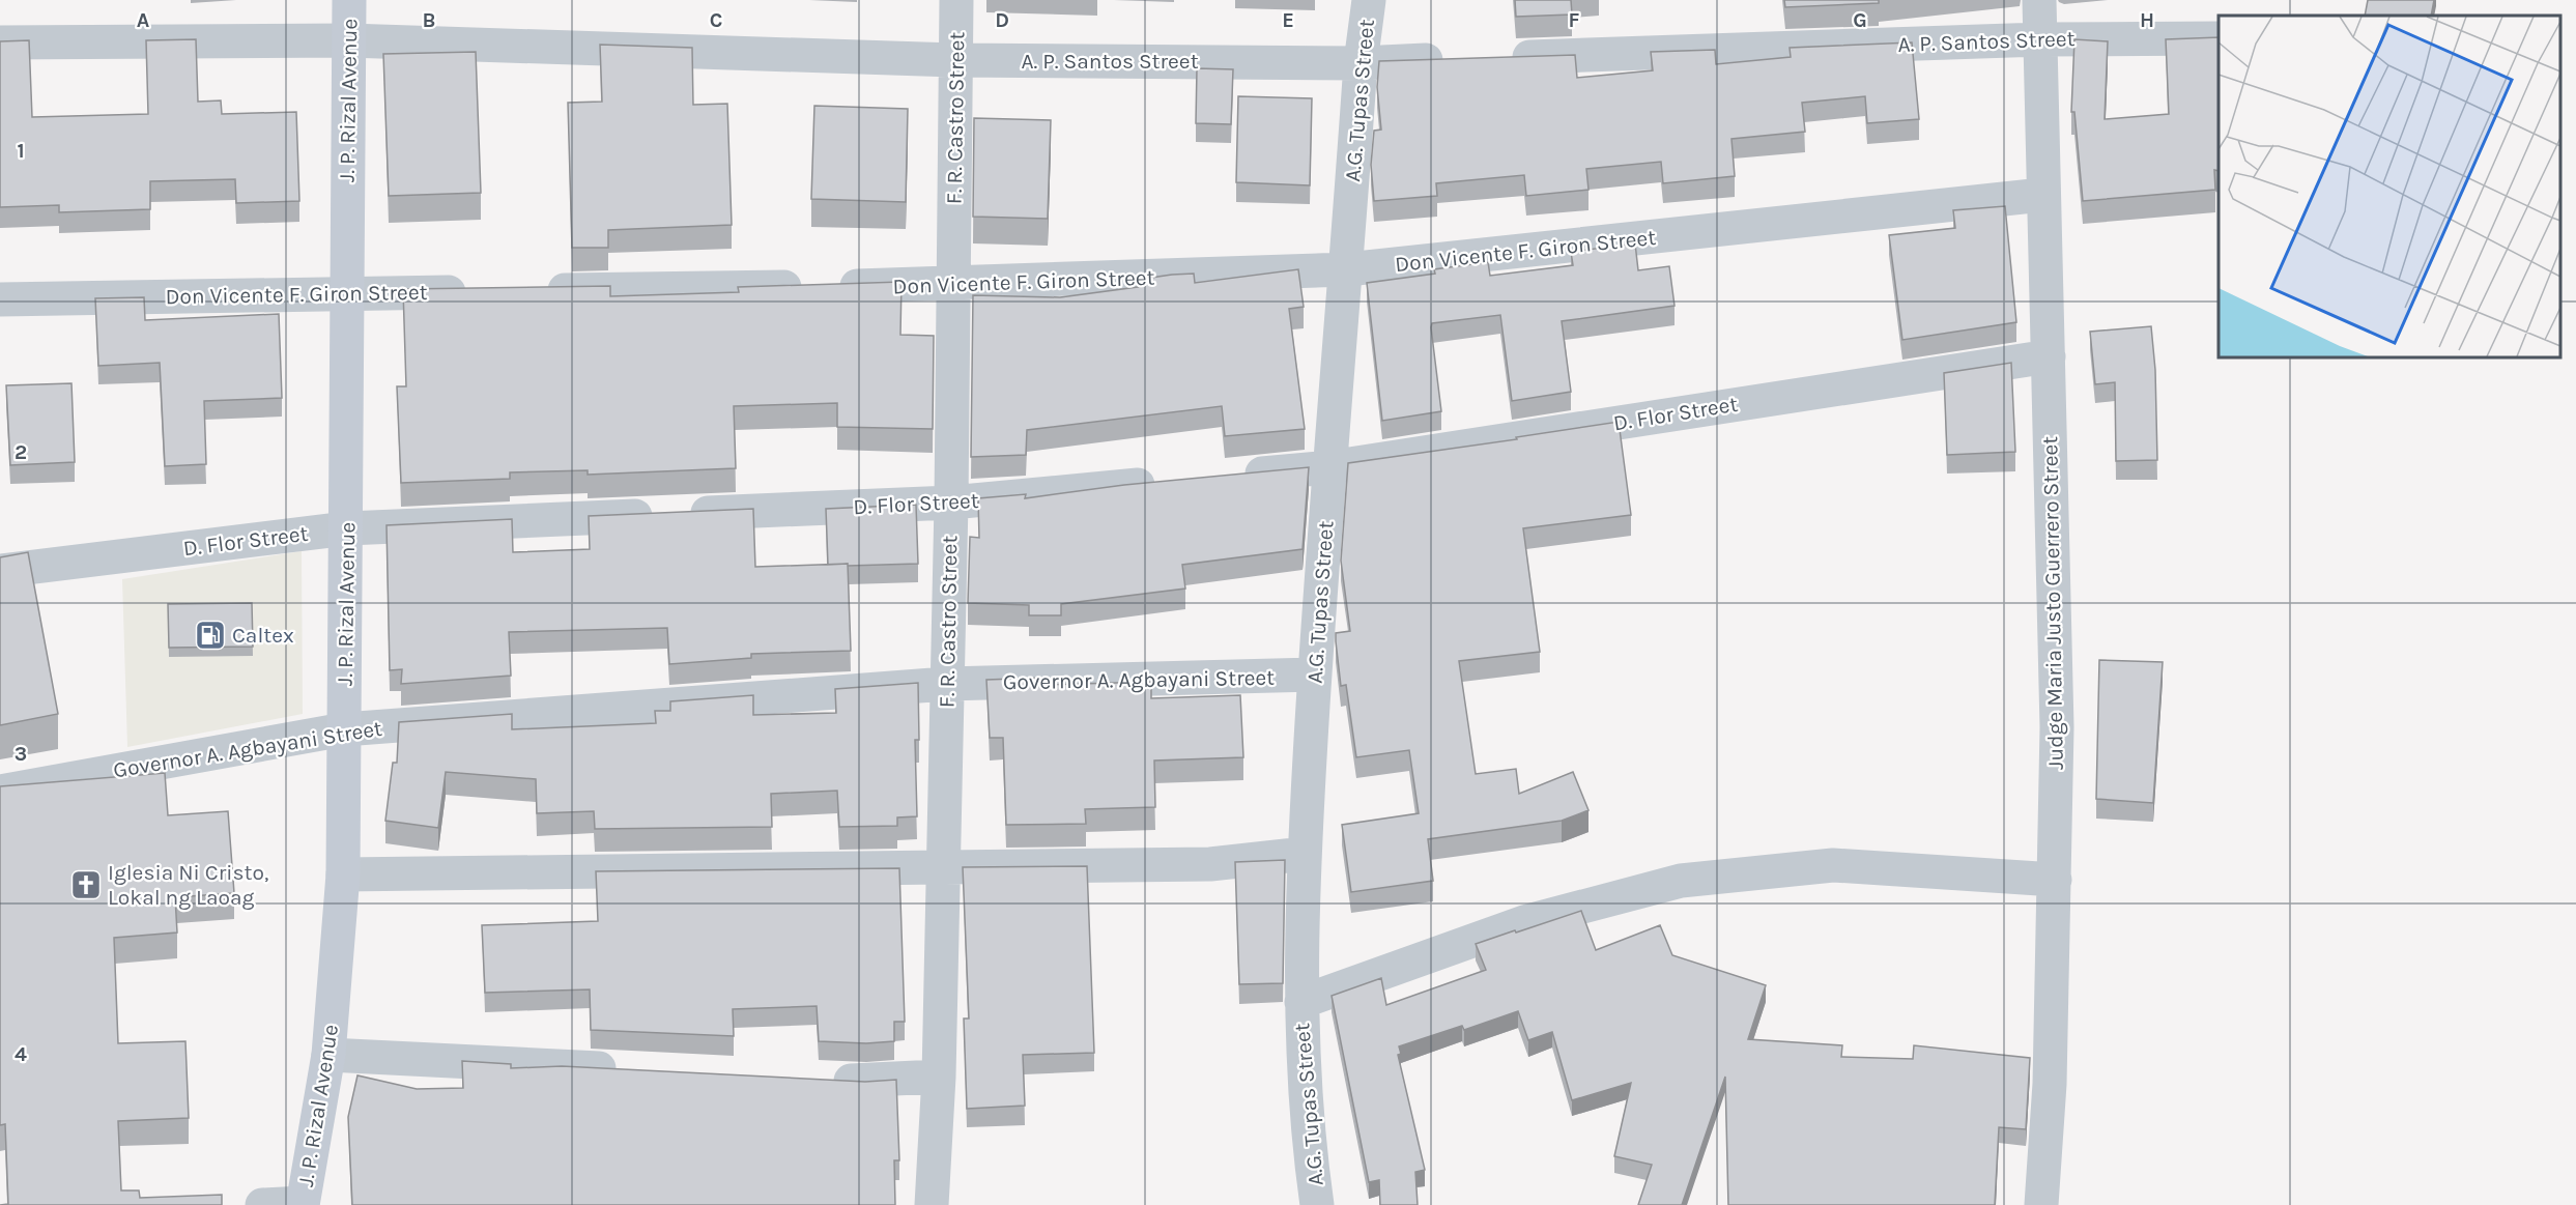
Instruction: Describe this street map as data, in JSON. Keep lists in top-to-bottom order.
{
  "streets": {
    "main road": ["J. P. Rizal Avenue"],
    "street": [
      "A. P. Santos Street",
      "A.G. Tupas Street",
      "F. R. Castro Street",
      "Don Vicente F. Giron Street",
      "D. Flor Street",
      "Judge Maria Justo Guerrero Street",
      "Governor A. Agbayani Street"
    ]
  },
  "crossings": [
    ["A. P. Santos Street", "J. P. Rizal Avenue"],
    ["A. P. Santos Street", "A.G. Tupas Street"],
    ["A. P. Santos Street", "F. R. Castro Street"],
    ["A. P. Santos Street", "Judge Maria Justo Guerrero Street"],
    ["J. P. Rizal Avenue", "Don Vicente F. Giron Street"],
    ["J. P. Rizal Avenue", "D. Flor Street"],
    ["J. P. Rizal Avenue", "Governor A. Agbayani Street"],
    ["A.G. Tupas Street", "Don Vicente F. Giron Street"],
    ["A.G. Tupas Street", "D. Flor Street"],
    ["A.G. Tupas Street", "Governor A. Agbayani Street"],
    ["F. R. Castro Street", "Don Vicente F. Giron Street"],
    ["F. R. Castro Street", "D. Flor Street"],
    ["F. R. Castro Street", "Governor A. Agbayani Street"],
    ["Don Vicente F. Giron Street", "Judge Maria Justo Guerrero Street"],
    ["D. Flor Street", "Judge Maria Justo Guerrero Street"]
  ],
  "places": {
    "fuel station": ["Caltex"],
    "church": ["Iglesia Ni Cristo, Lokal ng Laoag"]
  },
  "grid": {
    "columns": [
      "A",
      "B",
      "C",
      "D",
      "E",
      "F",
      "G",
      "H"
    ],
    "rows": [
      "1",
      "2",
      "3",
      "4"
    ]
  }
}
